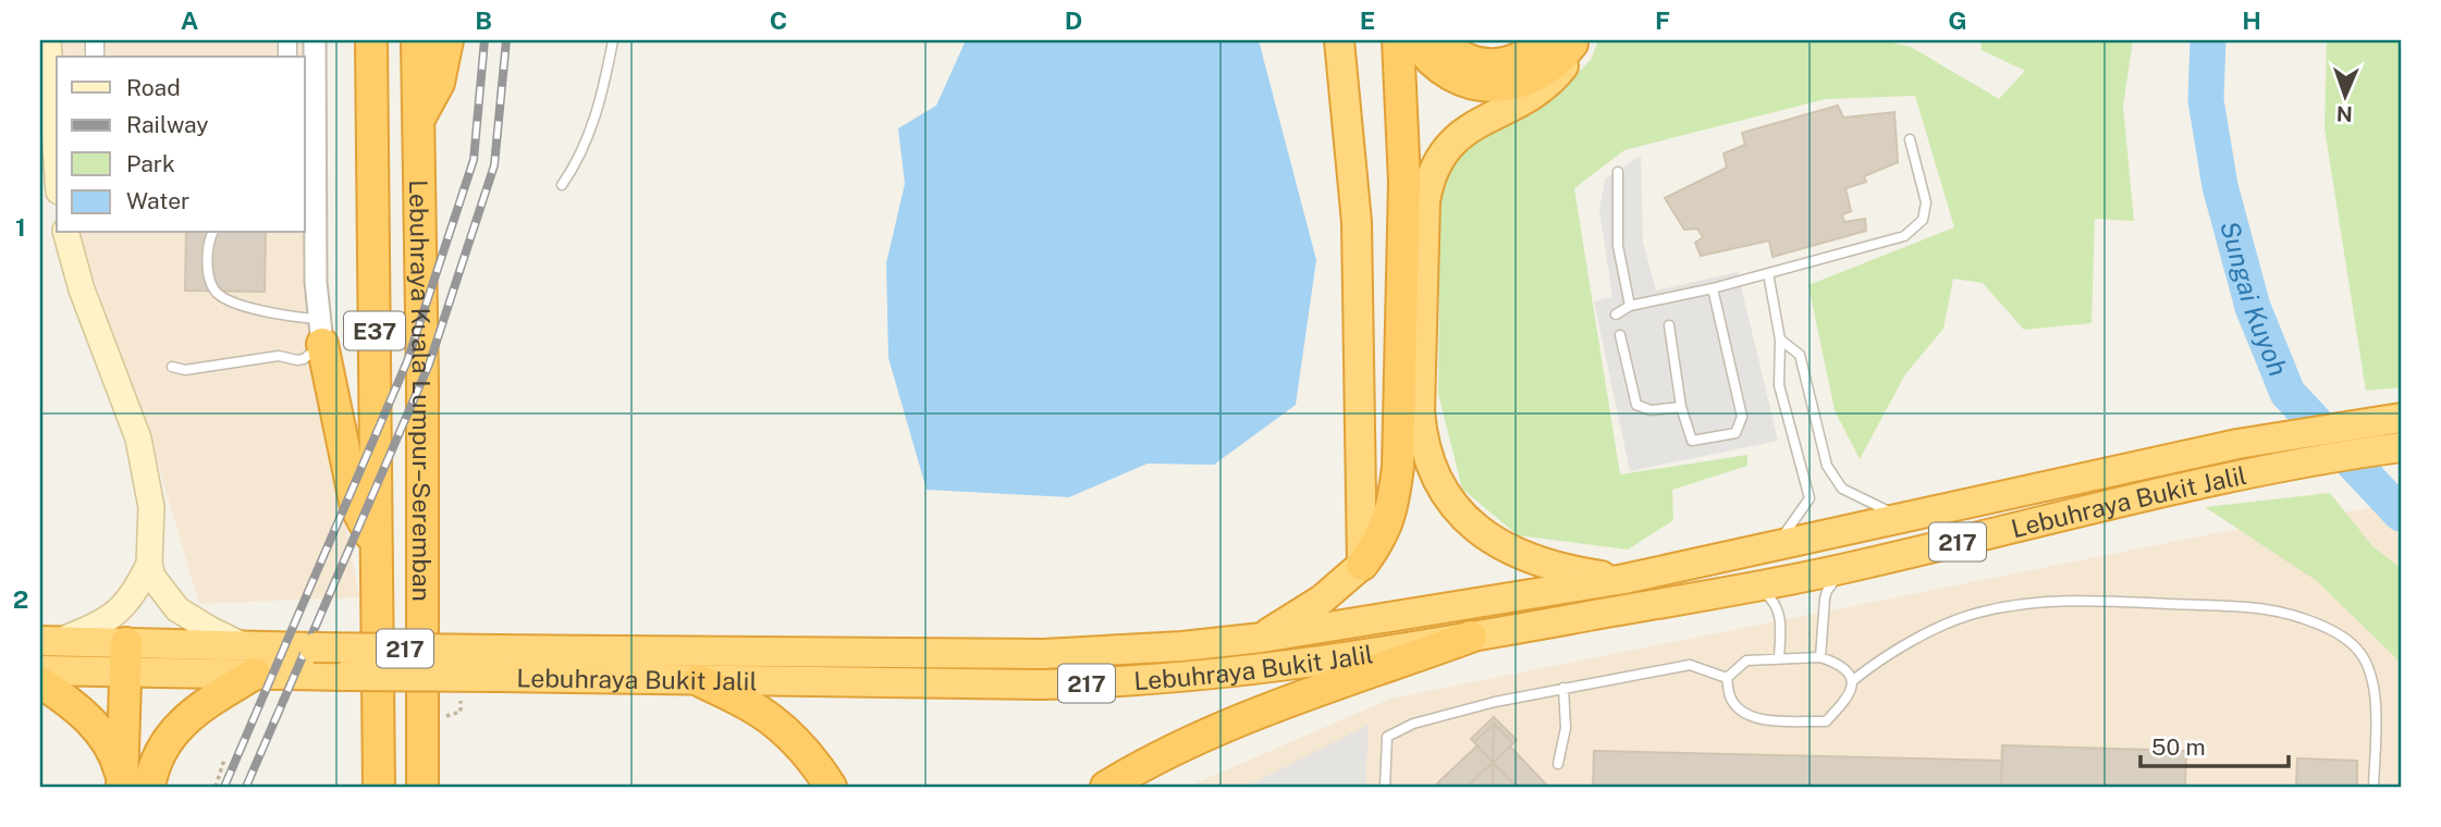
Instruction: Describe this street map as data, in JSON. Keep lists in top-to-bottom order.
{
  "streets": {
    "highway": [
      "E37",
      "Lebuhraya Kuala Lumpur–Seremban",
      "Lebuhraya Bukit Jalil",
      "217"
    ]
  },
  "water": ["Sungai Kuyoh"],
  "legend": [
    "Road",
    "Railway",
    "Park",
    "Water"
  ],
  "scale_bar": "50 m",
  "north": "bottom",
  "grid": {
    "columns": [
      "A",
      "B",
      "C",
      "D",
      "E",
      "F",
      "G",
      "H"
    ],
    "rows": ["1", "2"]
  }
}
